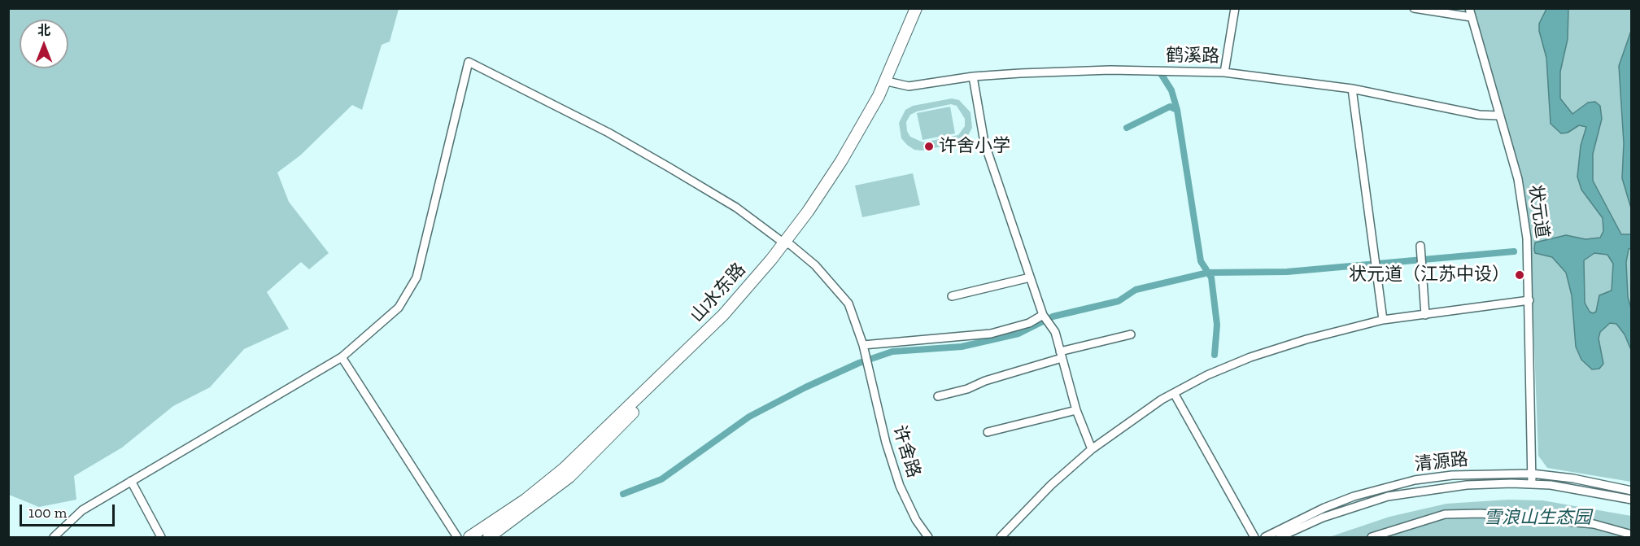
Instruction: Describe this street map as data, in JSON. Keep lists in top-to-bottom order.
{
  "streets": {
    "highway": ["山水东路"],
    "street": [
      "鹤溪路",
      "状元道",
      "许舍路",
      "清源路"
    ]
  },
  "crossings": [
    ["鹤溪路", "状元道"],
    ["鹤溪路", "山水东路"],
    ["状元道", "清源路"],
    ["山水东路", "许舍路"]
  ],
  "parks": ["雪浪山生态园"],
  "places": ["许舍小学", "状元道（江苏中设）"],
  "scale_bar": "100 m",
  "north": "top"
}
